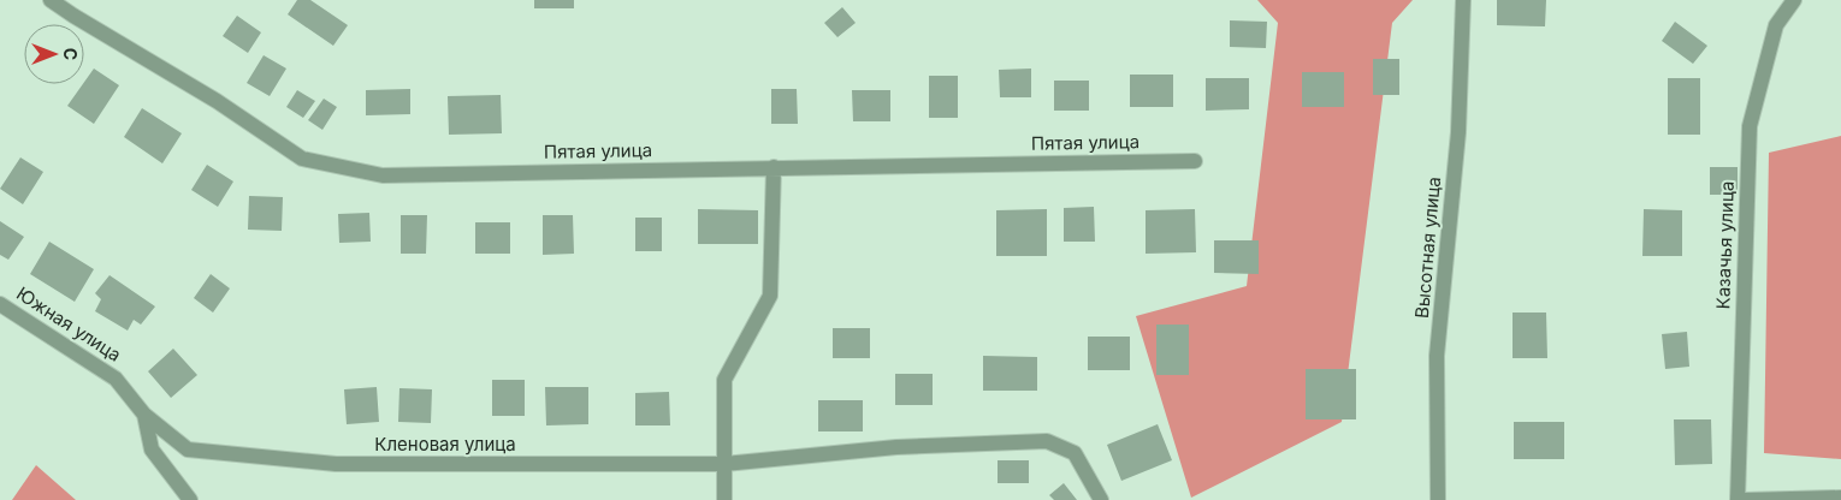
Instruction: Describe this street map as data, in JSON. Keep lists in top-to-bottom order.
{
  "streets": {
    "street": [
      "Пятая улица",
      "Казачья улица",
      "Высотная улица",
      "Южная улица",
      "Кленовая улица"
    ]
  },
  "crossings": [
    ["Южная улица", "Кленовая улица"]
  ],
  "north": "right"
}
